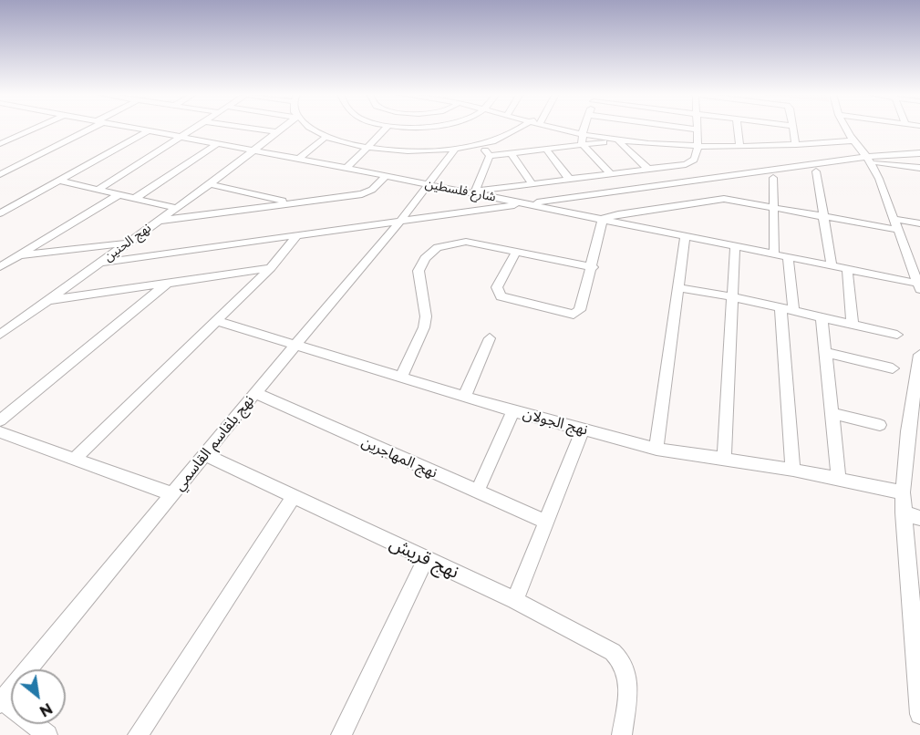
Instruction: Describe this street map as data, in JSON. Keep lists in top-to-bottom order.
{
  "streets": {
    "street": [
      "شارع فلسطين",
      "نهج الحنين",
      "نهج الجولان",
      "نهج بلقاسم القاسمي",
      "نهج المهاجرين",
      "نهج قريش"
    ]
  },
  "crossings": [
    ["شارع فلسطين", "نهج الحنين"],
    ["شارع فلسطين", "نهج بلقاسم القاسمي"],
    ["نهج الجولان", "نهج بلقاسم القاسمي"],
    ["نهج بلقاسم القاسمي", "نهج المهاجرين"],
    ["نهج بلقاسم القاسمي", "نهج قريش"]
  ],
  "north": "bottom right"
}
